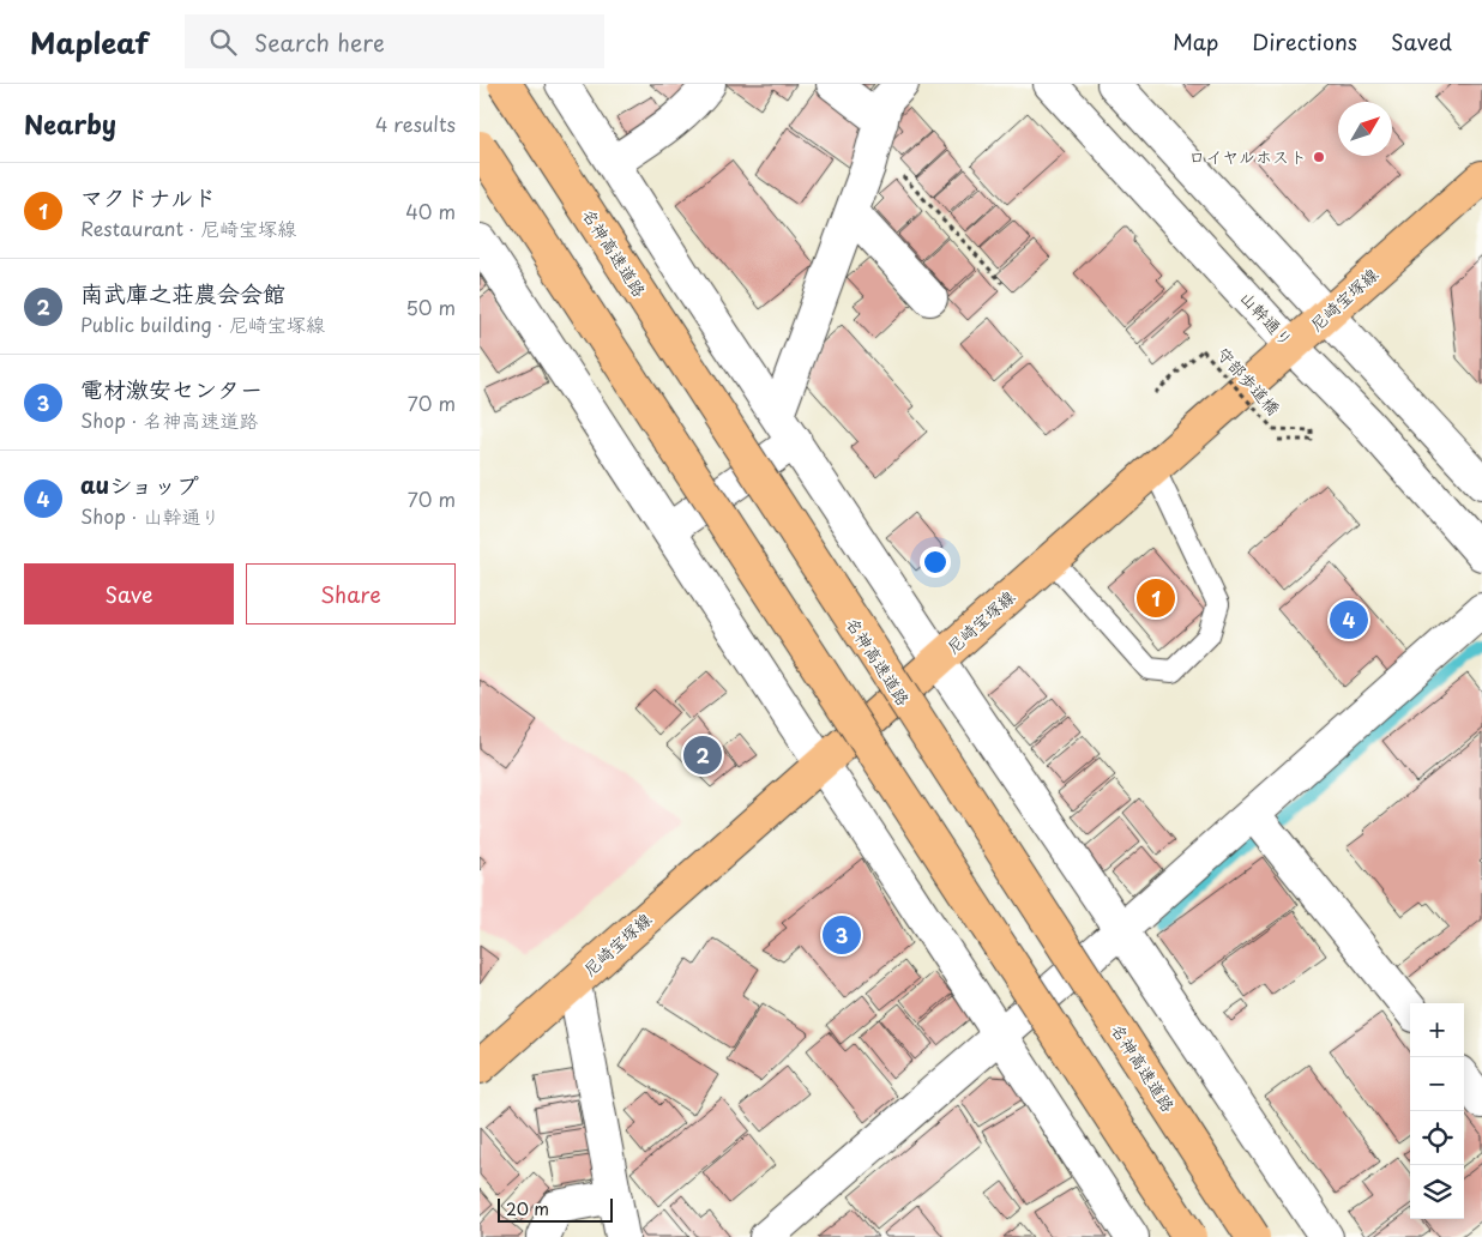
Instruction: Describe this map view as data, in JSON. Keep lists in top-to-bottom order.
{
  "streets": {
    "main road": ["名神高速道路", "尼崎宝塚線"],
    "street": ["山幹通り"],
    "path": ["守部歩道橋"]
  },
  "crossings": [
    ["尼崎宝塚線", "山幹通り"]
  ],
  "places": ["ロイヤルホスト"],
  "scale_bar": "20 m",
  "north": "top right",
  "page": {
    "header": "Mapleaf",
    "search": "Search here",
    "nav": ["Map", "Directions", "Saved"],
    "heading": ["Nearby", "4 results"],
    "list": [
      {
        "mark": "1",
        "name": "マクドナルド",
        "note": "Restaurant · 尼崎宝塚線",
        "value": "40 m"
      },
      {
        "mark": "2",
        "name": "南武庫之荘農会会館",
        "note": "Public building · 尼崎宝塚線",
        "value": "50 m"
      },
      {
        "mark": "3",
        "name": "電材激安センター",
        "note": "Shop · 名神高速道路",
        "value": "70 m"
      },
      {
        "mark": "4",
        "name": "auショップ",
        "note": "Shop · 山幹通り",
        "value": "70 m"
      }
    ],
    "buttons": ["Save", "Share"],
    "pins": [
      "1",
      "4",
      "2",
      "3"
    ],
    "map_buttons": ["+", "−"],
    "scale": "20 m"
  }
}
